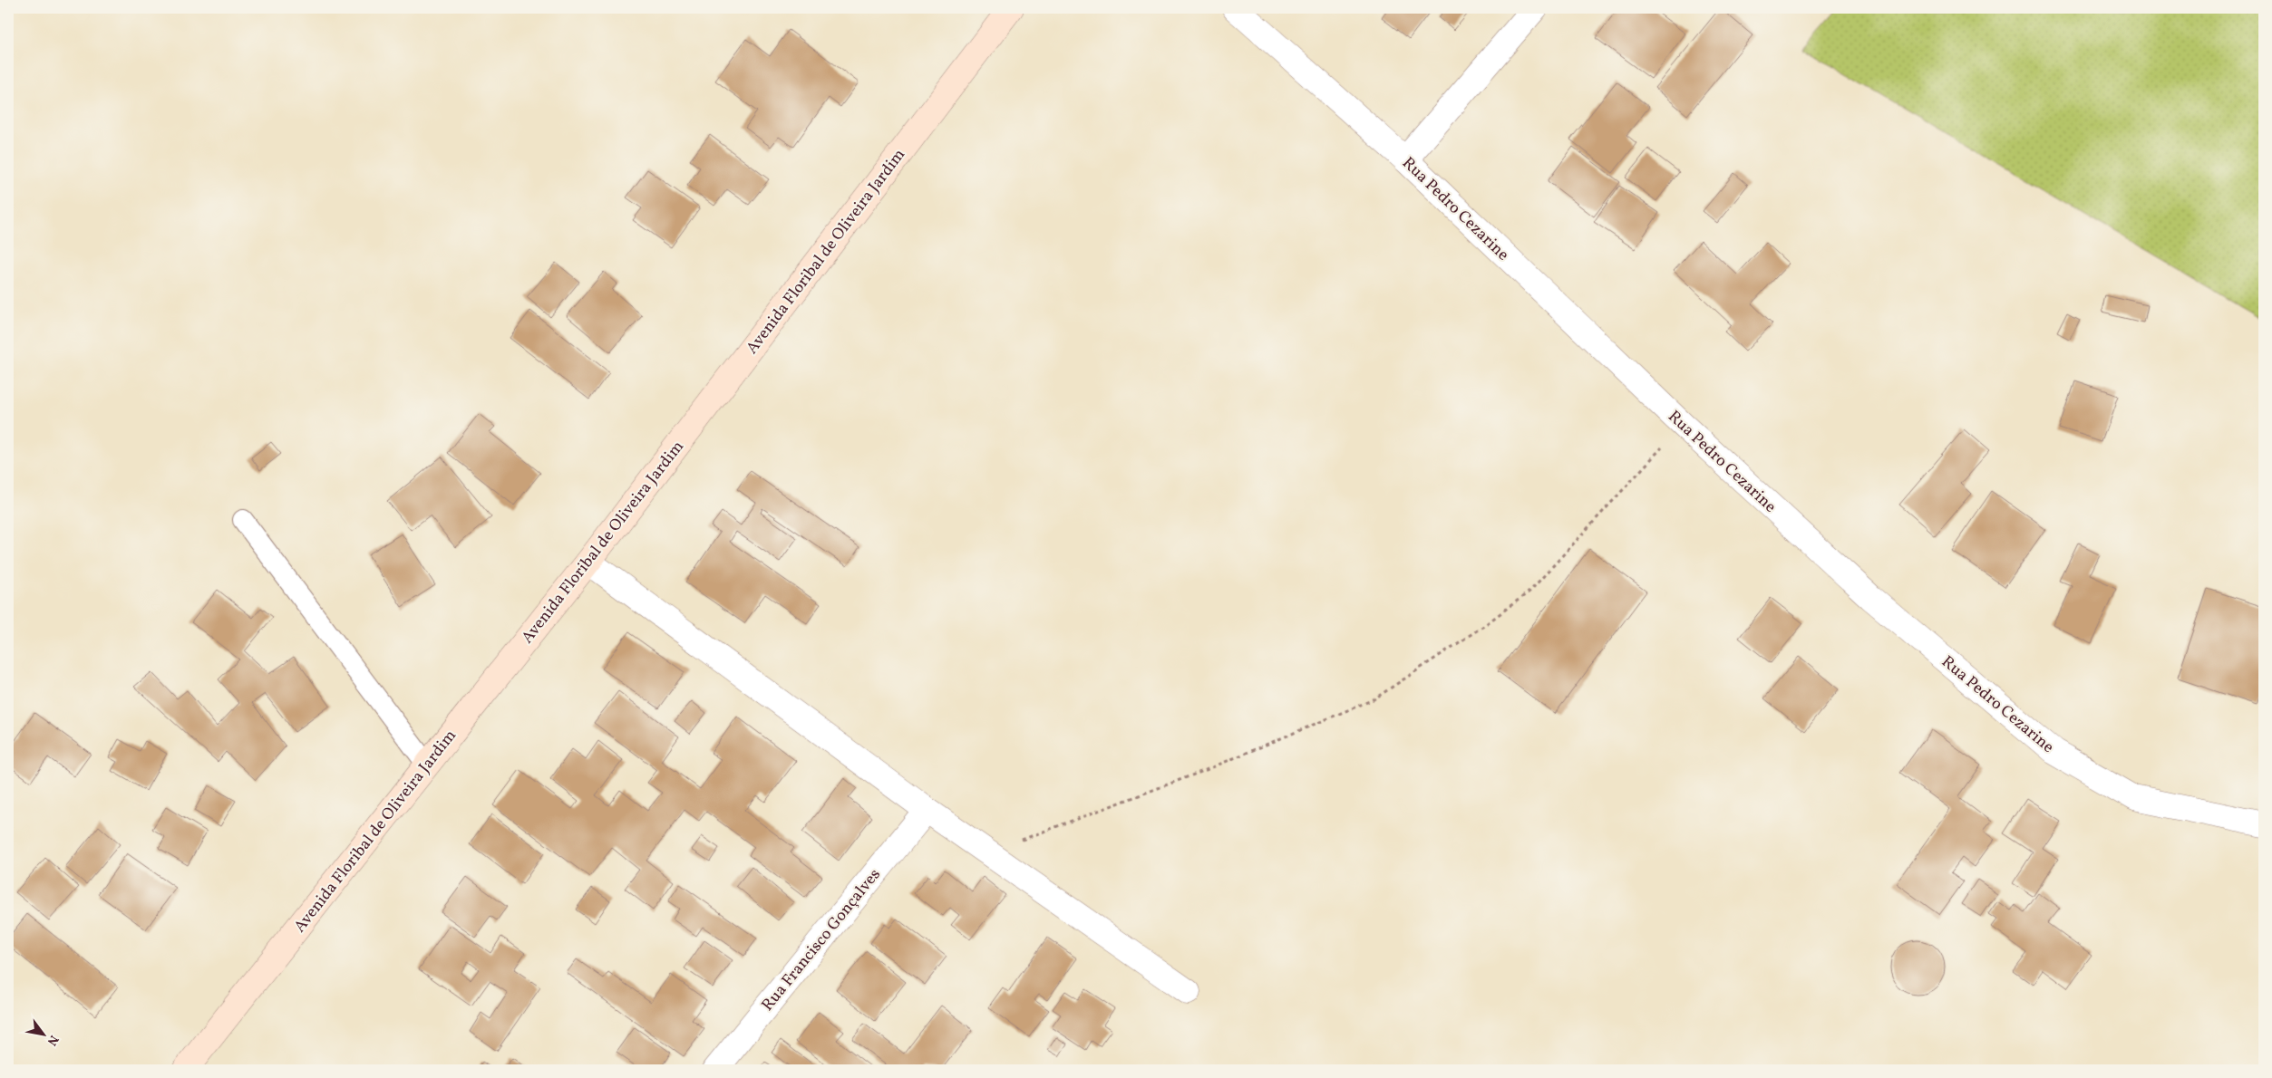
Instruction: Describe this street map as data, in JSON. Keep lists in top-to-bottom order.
{
  "streets": {
    "street": ["Rua Pedro Cezarine", "Avenida Floribal de Oliveira Jardim", "Rua Francisco Gonçalves"]
  },
  "north": "bottom right"
}
